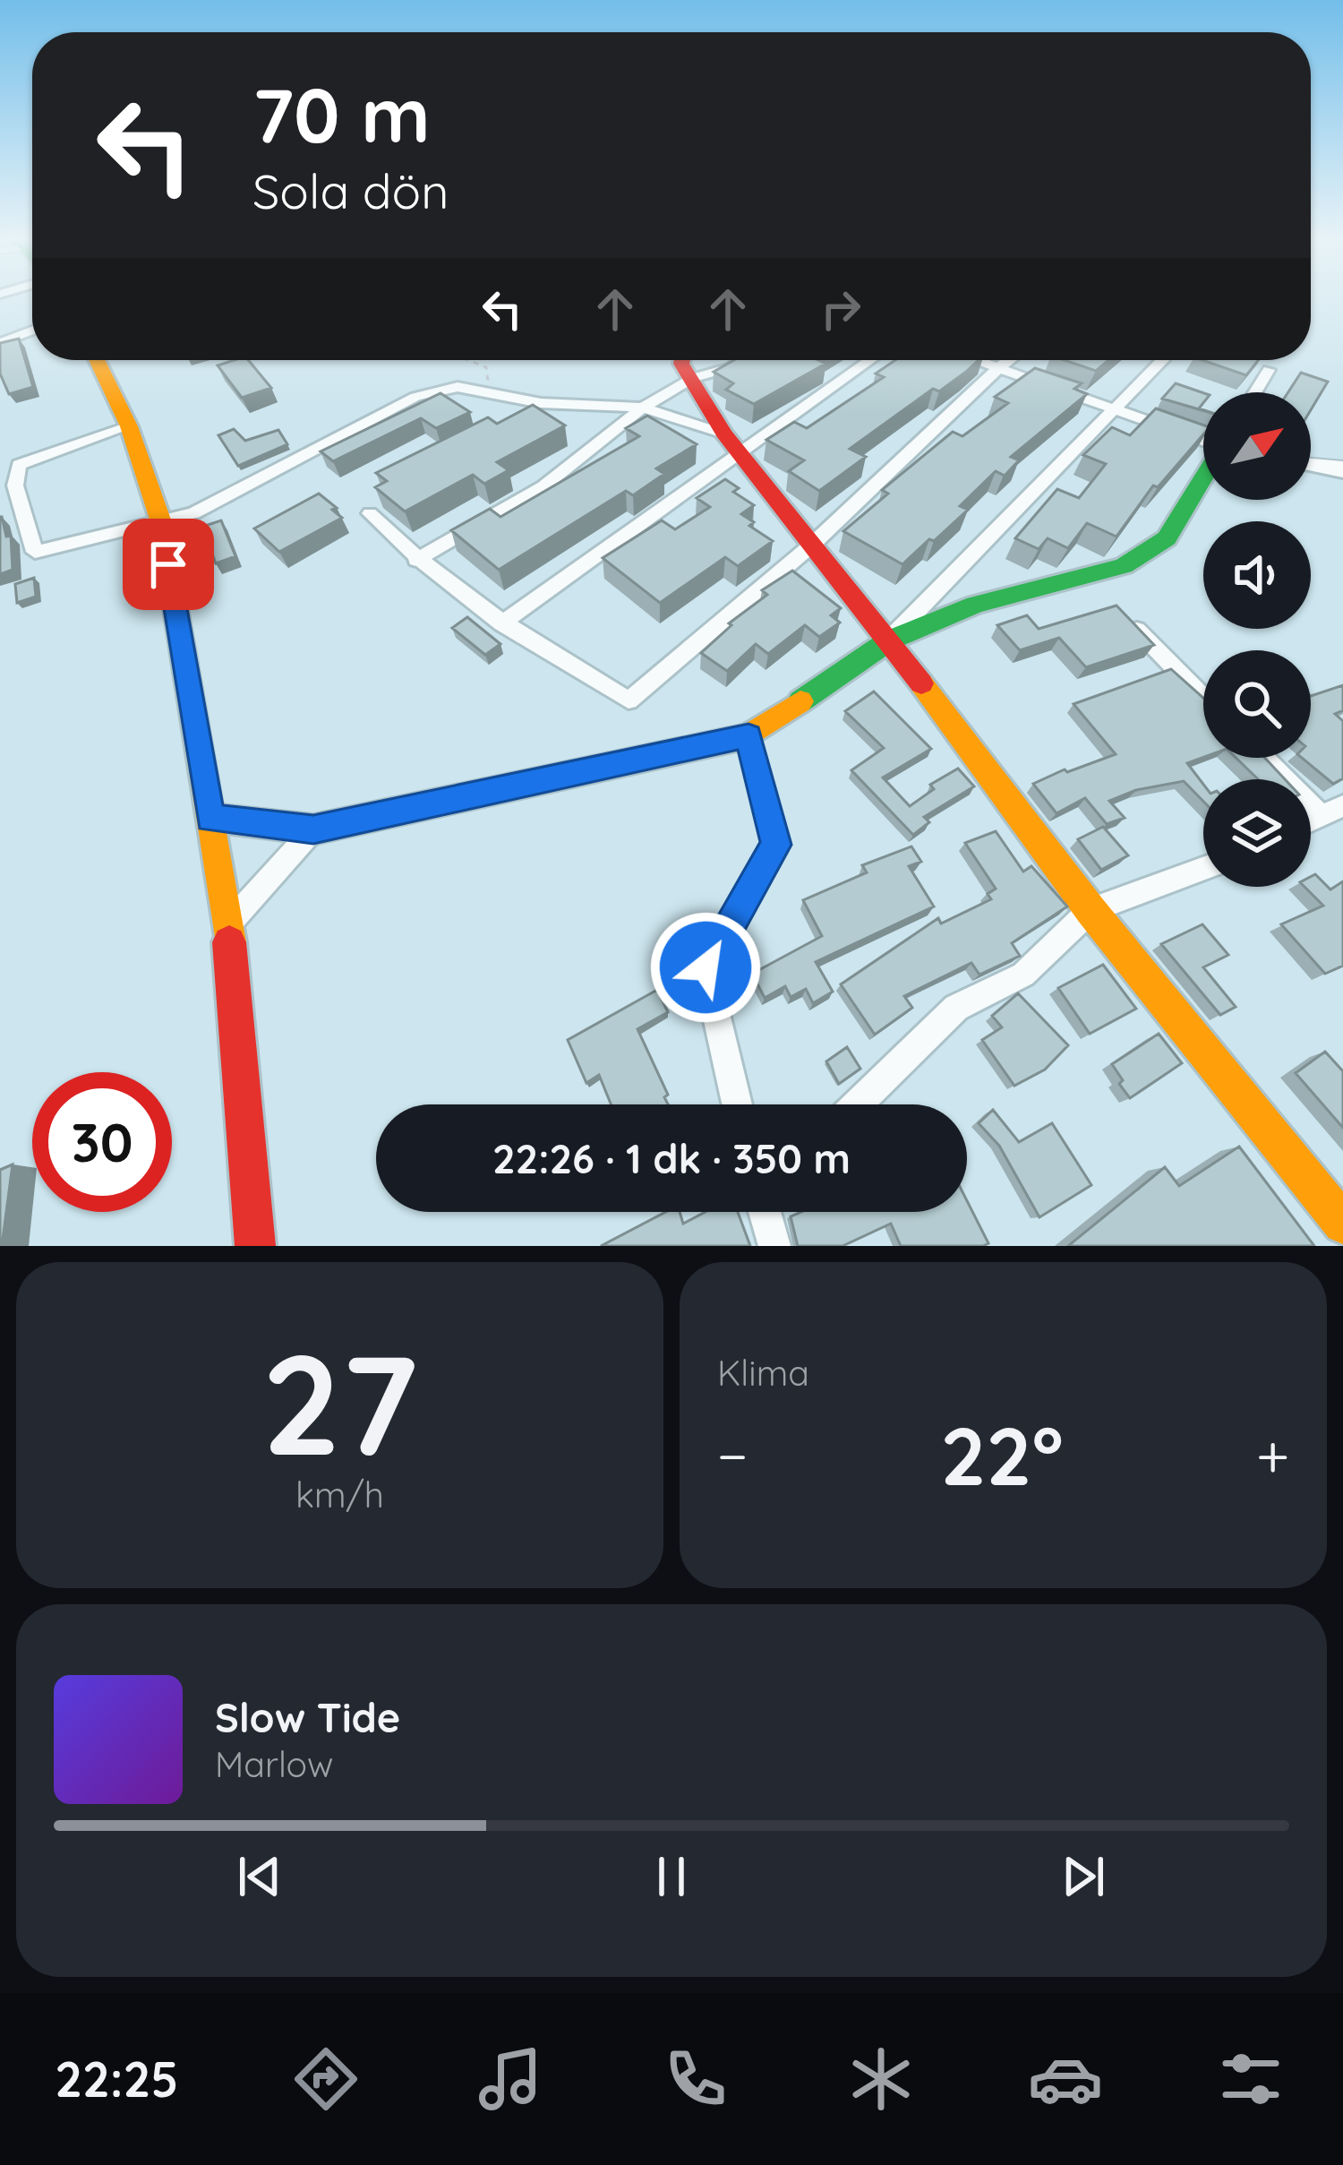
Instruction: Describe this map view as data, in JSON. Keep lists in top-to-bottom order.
{
  "north": "top right",
  "page": {
    "turn": ["70 m", "Sola dön"],
    "limit": "30",
    "trip": "22:26 · 1 dk · 350 m",
    "tile": [
      ["27", "km/h"],
      "Klima"
    ],
    "heat": ["−", "22°", "+"],
    "song": ["Slow Tide", "Marlow"],
    "tabs": "22:25"
  }
}
